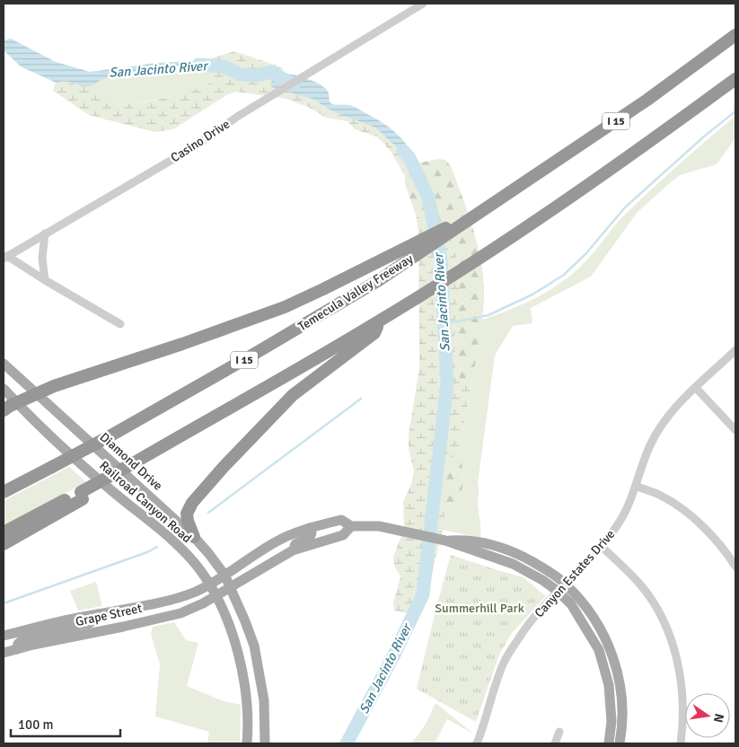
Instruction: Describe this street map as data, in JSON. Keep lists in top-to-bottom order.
{
  "streets": {
    "highway": ["I 15", "Temecula Valley Freeway"],
    "main road": ["Diamond Drive", "Railroad Canyon Road", "Grape Street"],
    "street": ["Casino Drive", "Canyon Estates Drive"]
  },
  "crossings": [
    ["Diamond Drive", "Grape Street"],
    ["Railroad Canyon Road", "Grape Street"]
  ],
  "water": ["San Jacinto River"],
  "parks": ["Summerhill Park"],
  "scale_bar": "100 m",
  "north": "right"
}
